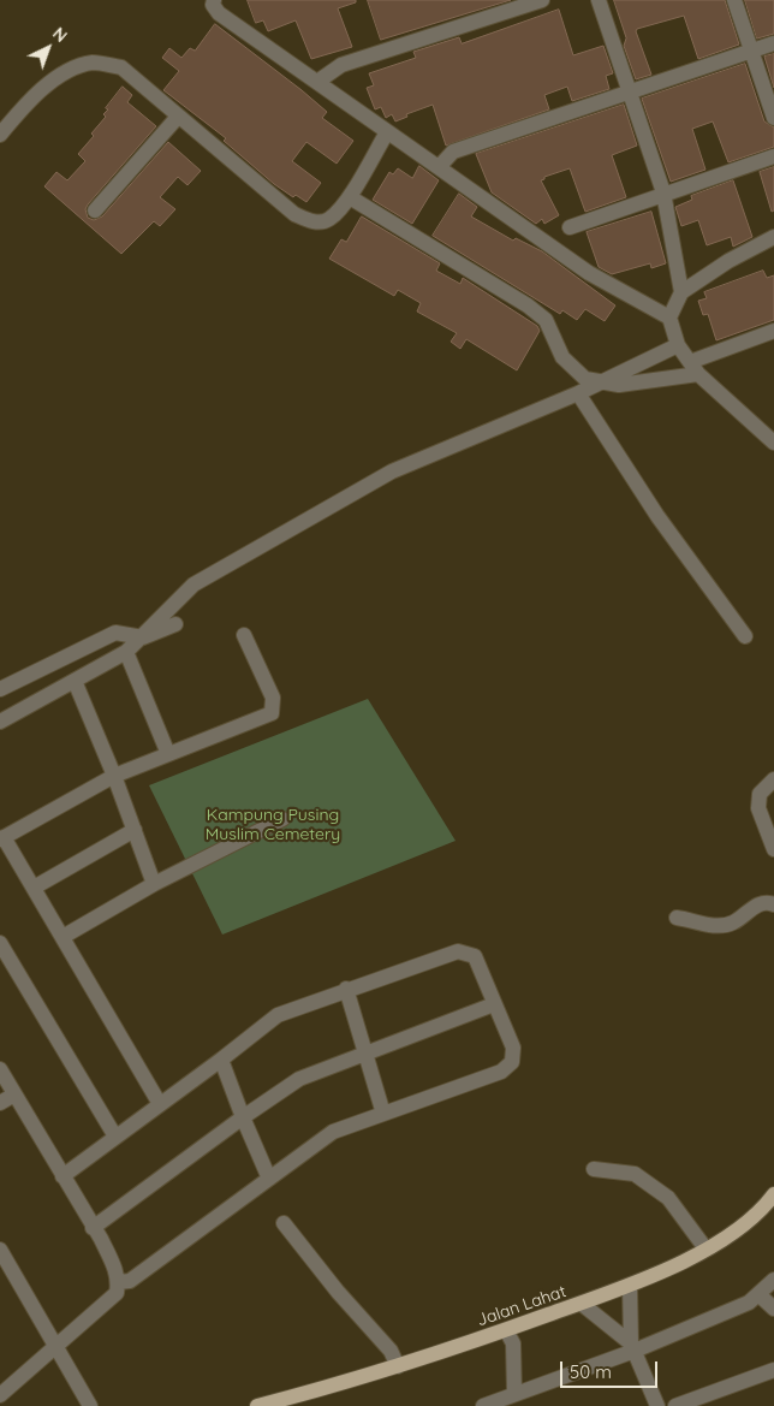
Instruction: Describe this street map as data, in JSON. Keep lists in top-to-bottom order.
{
  "streets": {
    "main road": ["Jalan Lahat"]
  },
  "parks": ["Kampung Pusing Muslim Cemetery"],
  "scale_bar": "50 m",
  "north": "top right"
}
